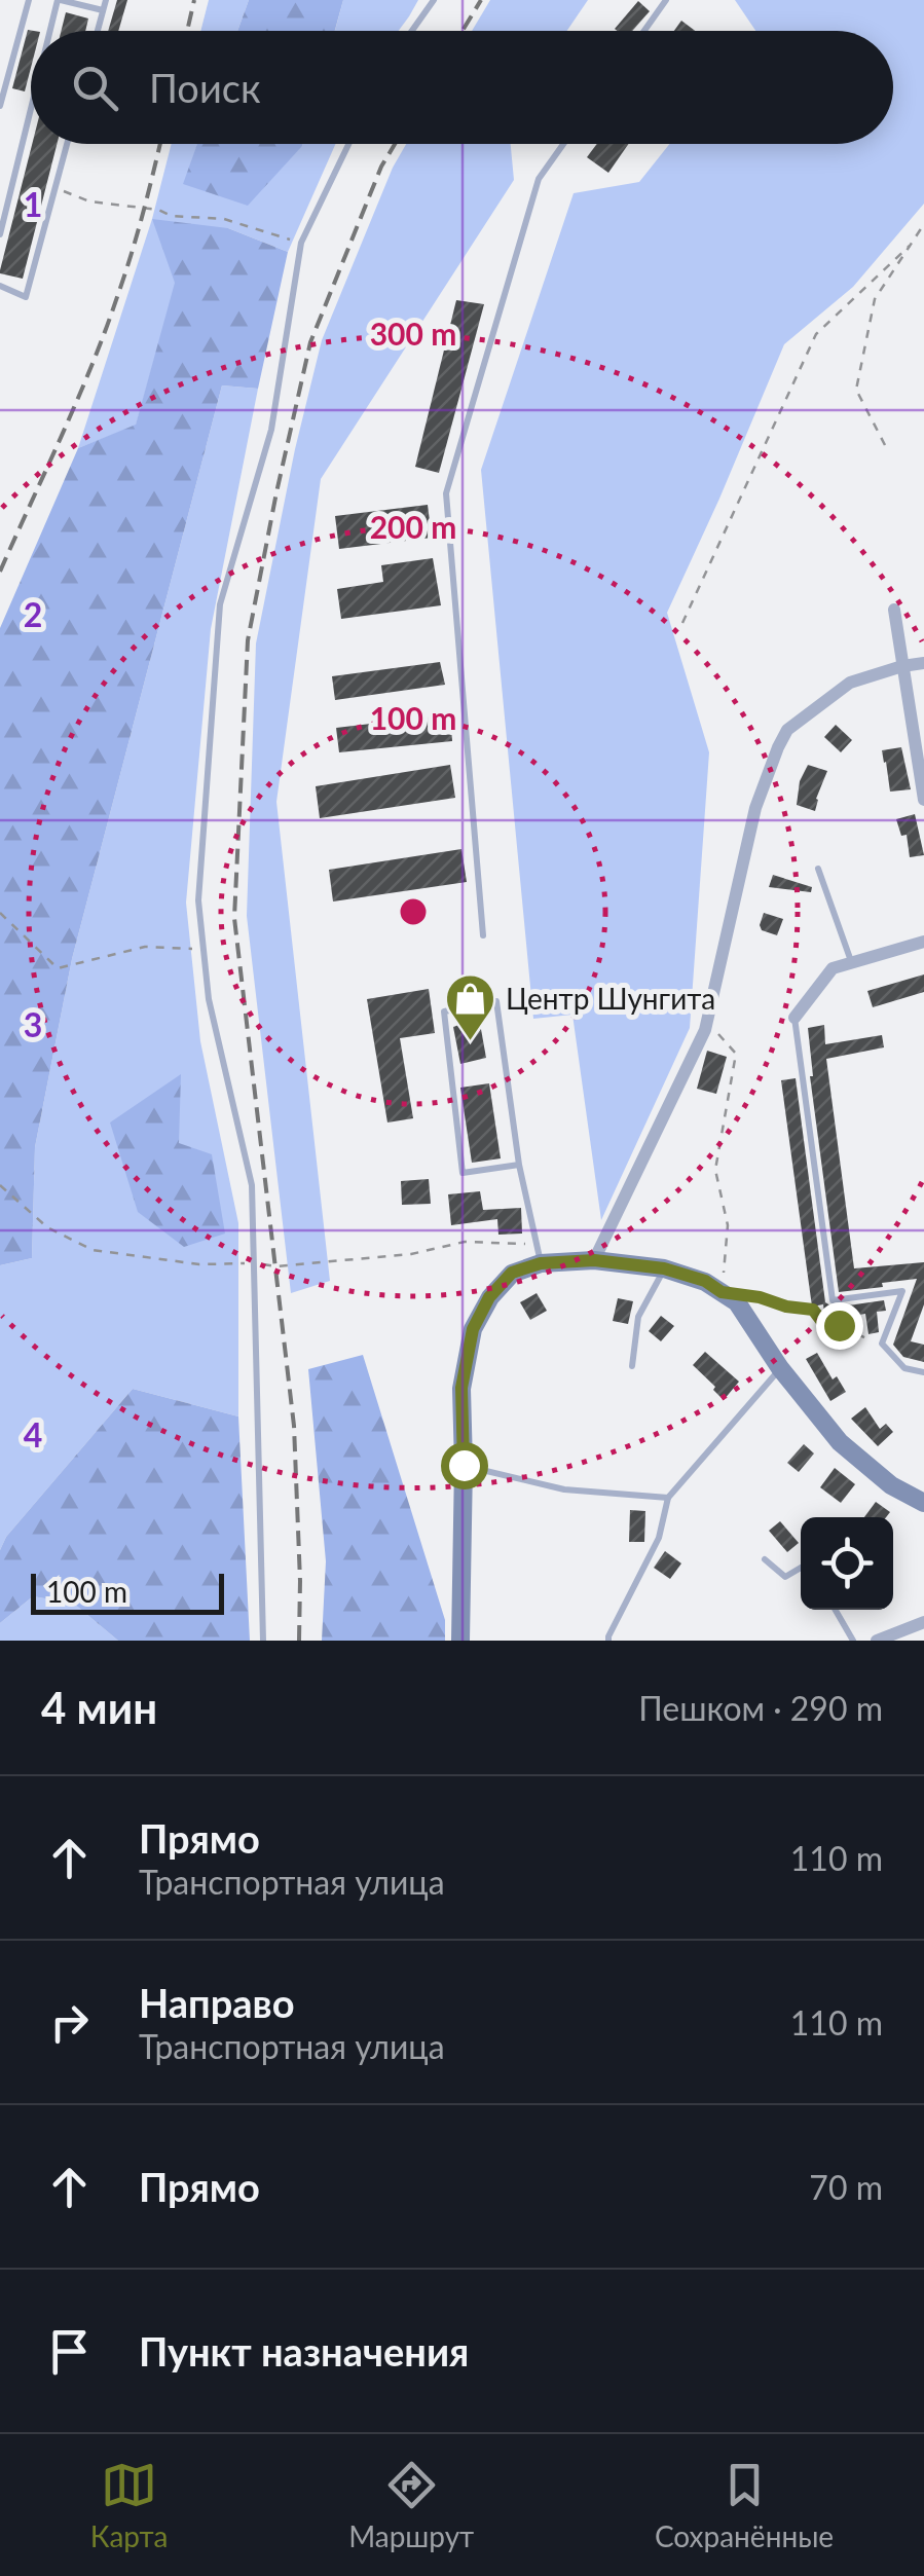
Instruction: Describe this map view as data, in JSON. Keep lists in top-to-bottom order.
{
  "places": {
    "shop": ["Центр Шунгита"]
  },
  "scale_bar": "100 m",
  "page": {
    "search": "Поиск",
    "scale": "100 m",
    "heading": ["4 мин", "Пешком · 290 m"],
    "list": [
      ["Прямо", "Транспортная улица", "110 m"],
      ["Направо", "Транспортная улица", "110 m"],
      ["Прямо", "70 m"],
      "Пункт назначения"
    ],
    "nav": ["Карта", "Маршрут", "Сохранённые"]
  },
  "grid": {
    "rows": [
      "1",
      "2",
      "3",
      "4"
    ]
  },
  "rings": ["300 m", "200 m", "100 m"]
}
